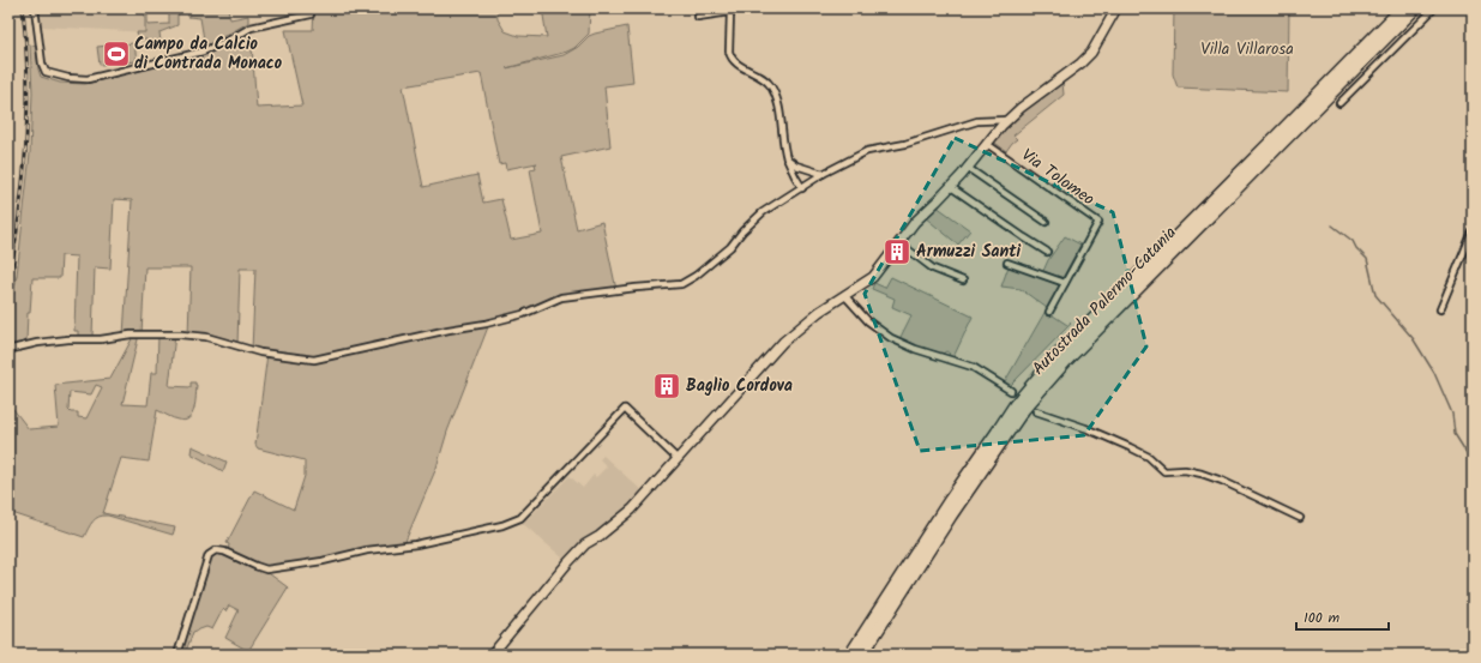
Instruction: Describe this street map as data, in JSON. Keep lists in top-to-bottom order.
{
  "streets": {
    "highway": ["Autostrada Palermo-Catania"],
    "street": ["Via Tolomeo"]
  },
  "parks": ["Villa Villarosa"],
  "places": {
    "sports": ["Campo da Calcio di Contrada Monaco"],
    "building": ["Armuzzi Santi", "Baglio Cordova"]
  },
  "scale_bar": "100 m"
}
